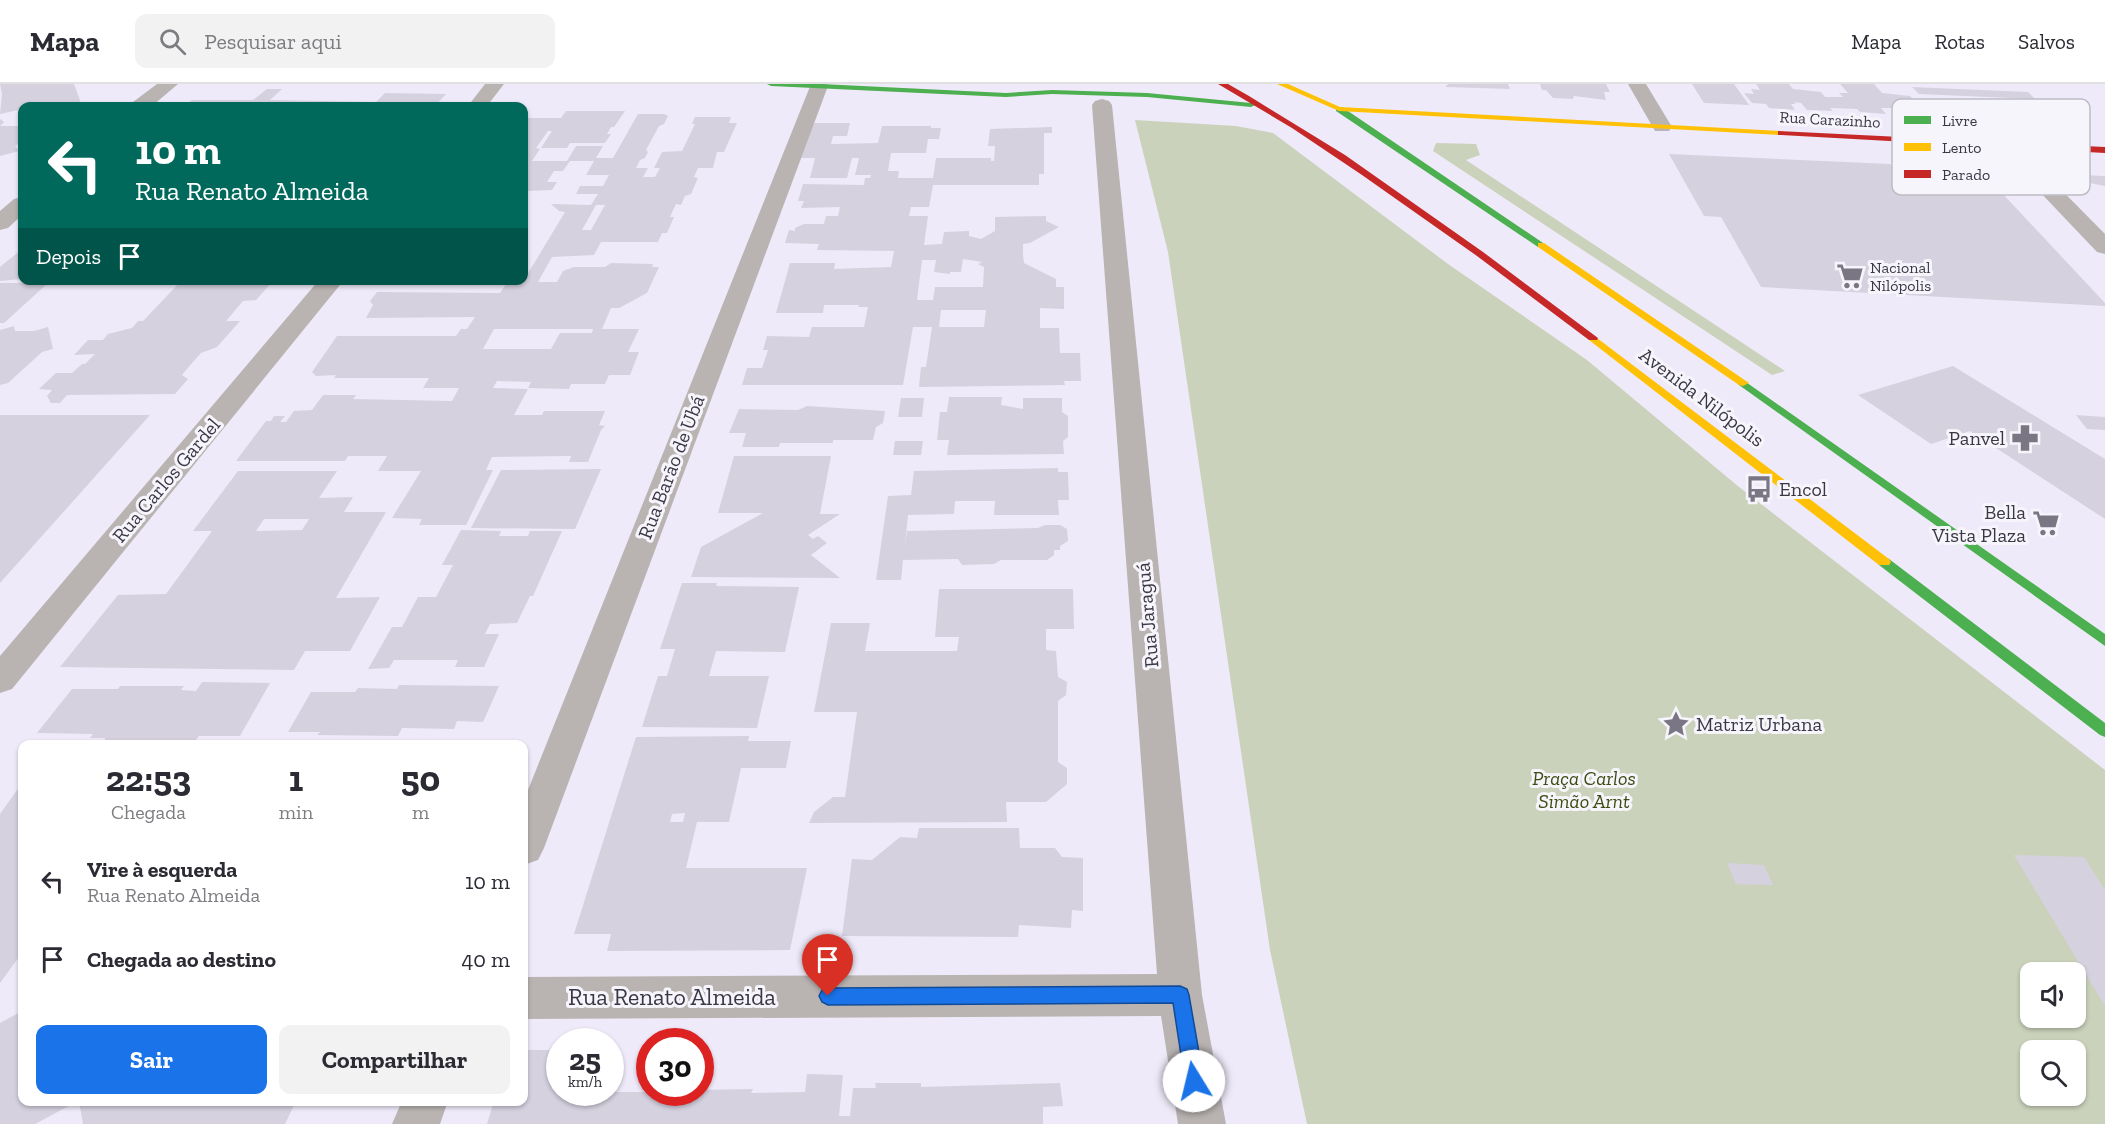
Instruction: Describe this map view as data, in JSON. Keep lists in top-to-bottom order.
{
  "streets": {
    "main road": ["Rua Carazinho", "Avenida Nilópolis"],
    "street": [
      "Rua Barão de Ubá",
      "Rua Carlos Gardel",
      "Rua Jaraguá",
      "Rua Renato Almeida"
    ]
  },
  "crossings": [
    ["Rua Carazinho", "Avenida Nilópolis"],
    ["Rua Jaraguá", "Rua Renato Almeida"]
  ],
  "parks": ["Praça Carlos Simão Arnt"],
  "places": {
    "supermarket": ["Nacional Nilópolis", "Bella Vista Plaza"],
    "pharmacy": ["Panvel"],
    "bus stop": ["Encol"],
    "place": ["Matriz Urbana"]
  },
  "legend": ["Livre", "Lento", "Parado"],
  "page": {
    "header": "Mapa",
    "search": "Pesquisar aqui",
    "nav": ["Mapa", "Rotas", "Salvos"],
    "turn": ["10 m", "Rua Renato Almeida"],
    "then": "Depois",
    "eta": [
      "22:53",
      "Chegada",
      "1",
      "min",
      "50",
      "m"
    ],
    "list": [
      {
        "name": "Vire à esquerda",
        "note": "Rua Renato Almeida",
        "value": "10 m"
      },
      {
        "name": "Chegada ao destino",
        "value": "40 m"
      }
    ],
    "buttons": ["Sair", "Compartilhar"],
    "speed": "25 km/h",
    "limit": "30"
  }
}
